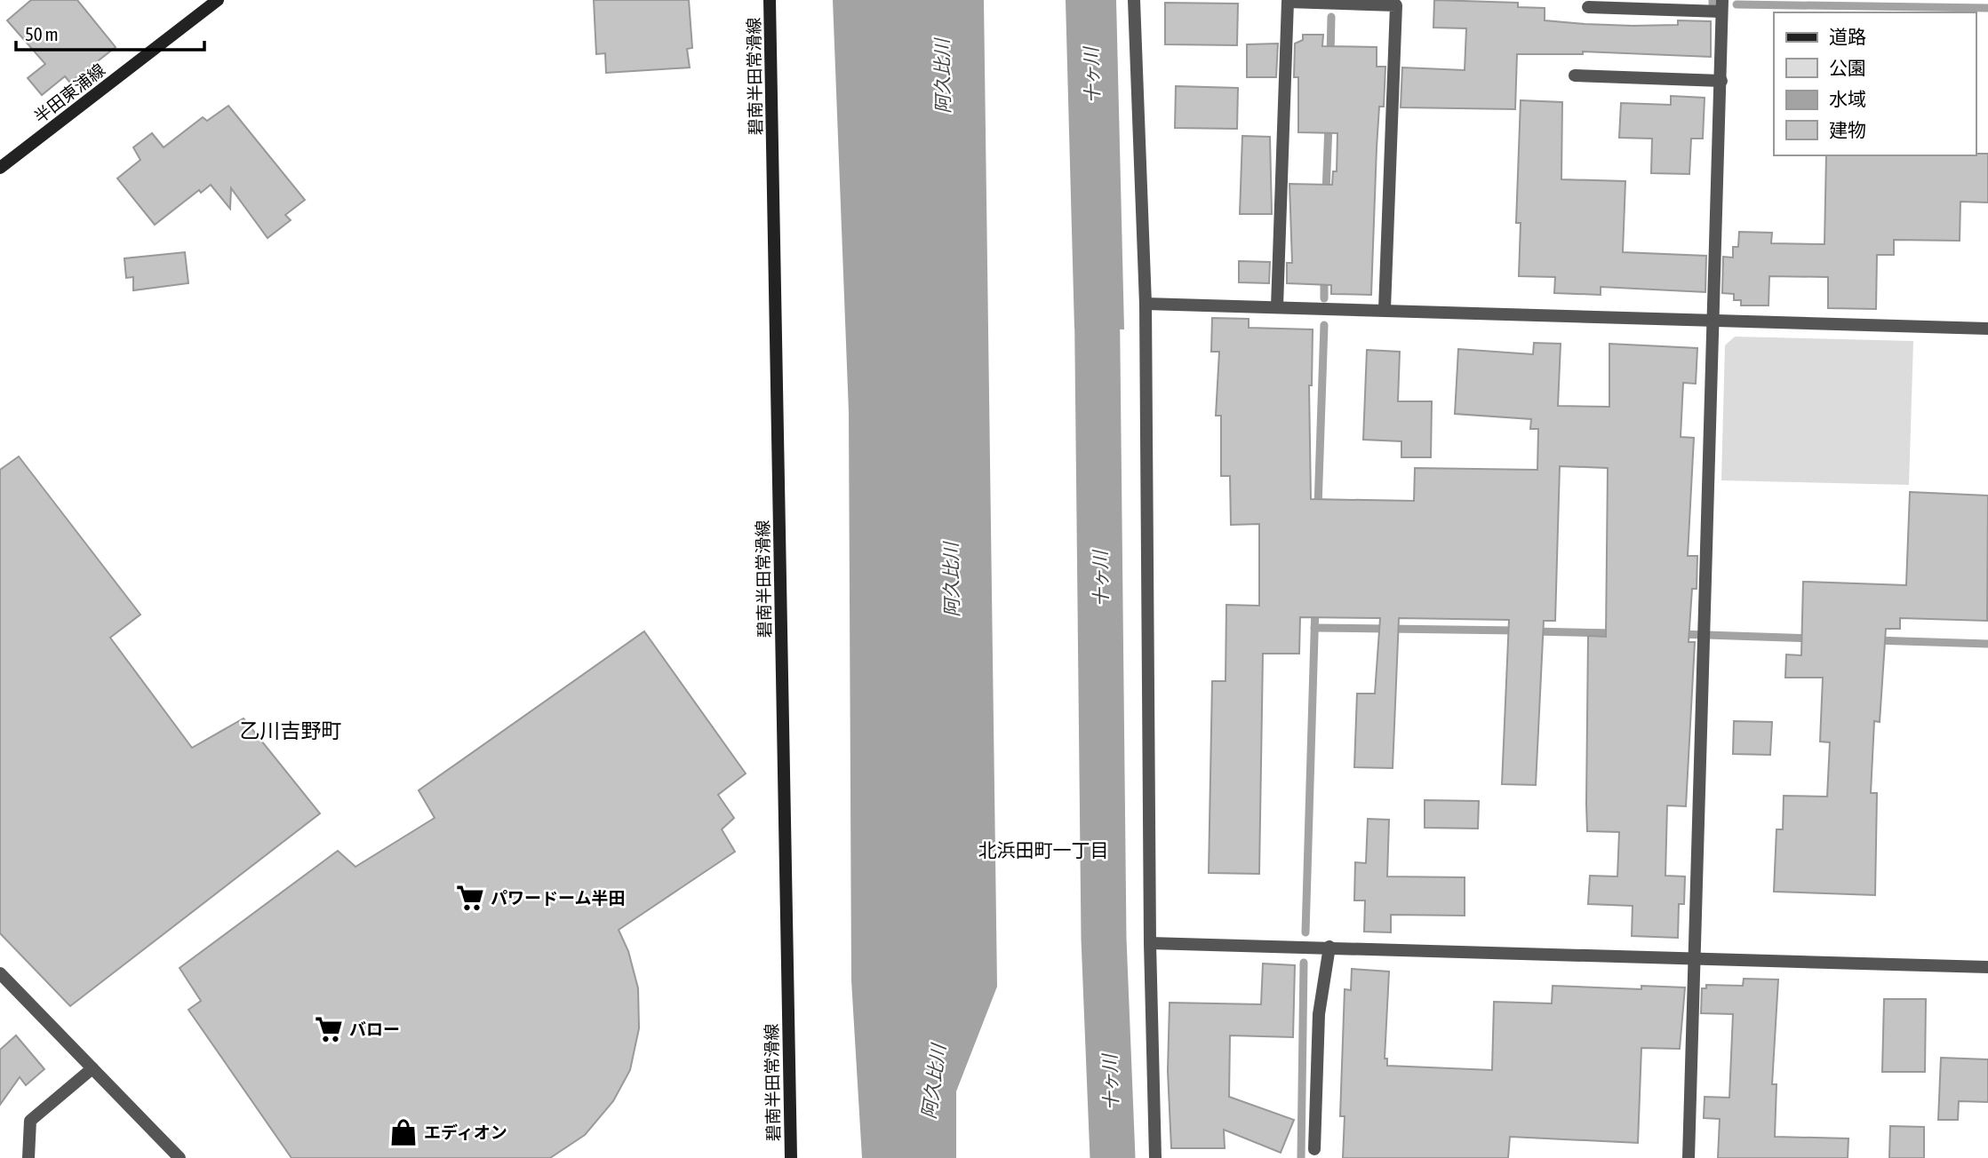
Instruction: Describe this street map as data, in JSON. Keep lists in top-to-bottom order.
{
  "streets": {
    "main road": ["碧南半田常滑線", "半田東浦線"]
  },
  "districts": ["乙川吉野町", "北浜田町一丁目"],
  "water": ["十ヶ川", "阿久比川"],
  "places": {
    "supermarket": ["パワードーム半田", "バロー"],
    "shop": ["エディオン"]
  },
  "legend": [
    "道路",
    "公園",
    "水域",
    "建物"
  ],
  "scale_bar": "50 m"
}
